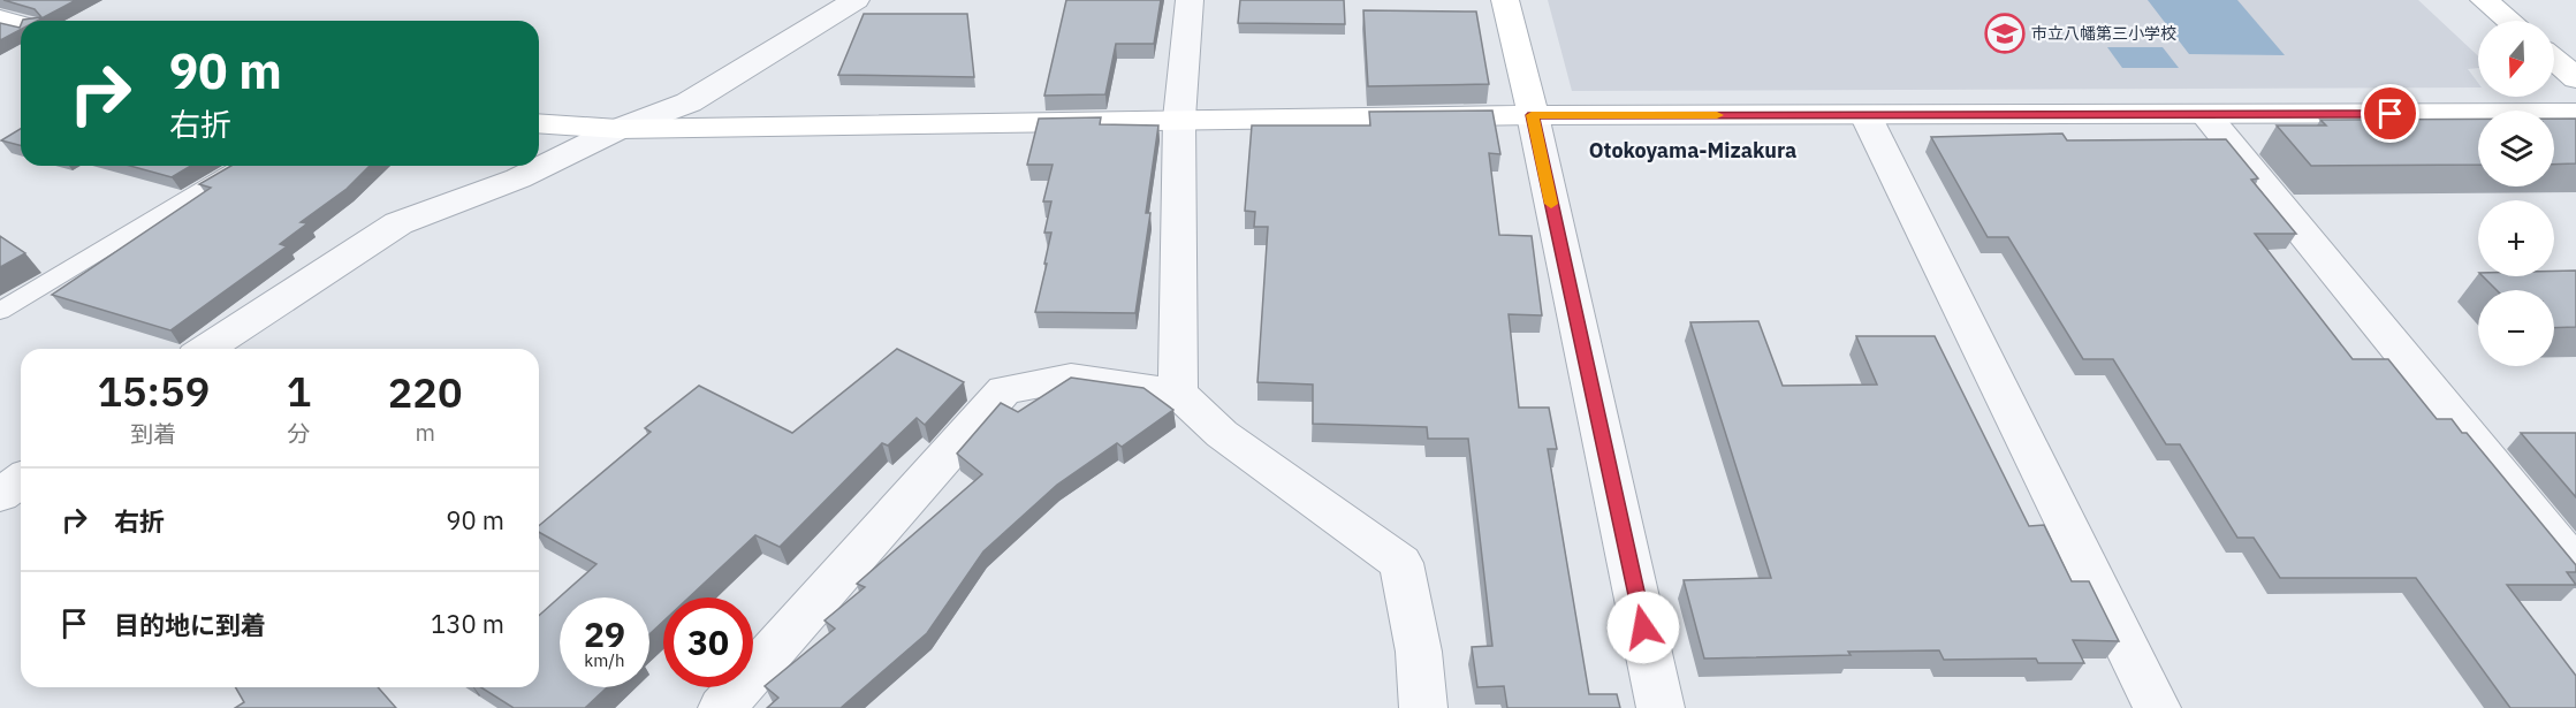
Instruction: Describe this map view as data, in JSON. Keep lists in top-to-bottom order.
{
  "districts": ["Otokoyama-Mizakura"],
  "places": {
    "school or university": ["市立八幡第三小学校"]
  },
  "north": "bottom",
  "page": {
    "map_buttons": ["+", "−"],
    "turn": ["90 m", "右折"],
    "eta": [
      "15:59",
      "到着",
      "1",
      "分",
      "220",
      "m"
    ],
    "list": [
      {
        "name": "右折",
        "value": "90 m"
      },
      {
        "name": "目的地に到着",
        "value": "130 m"
      }
    ],
    "speed": "29 km/h",
    "limit": "30"
  }
}
